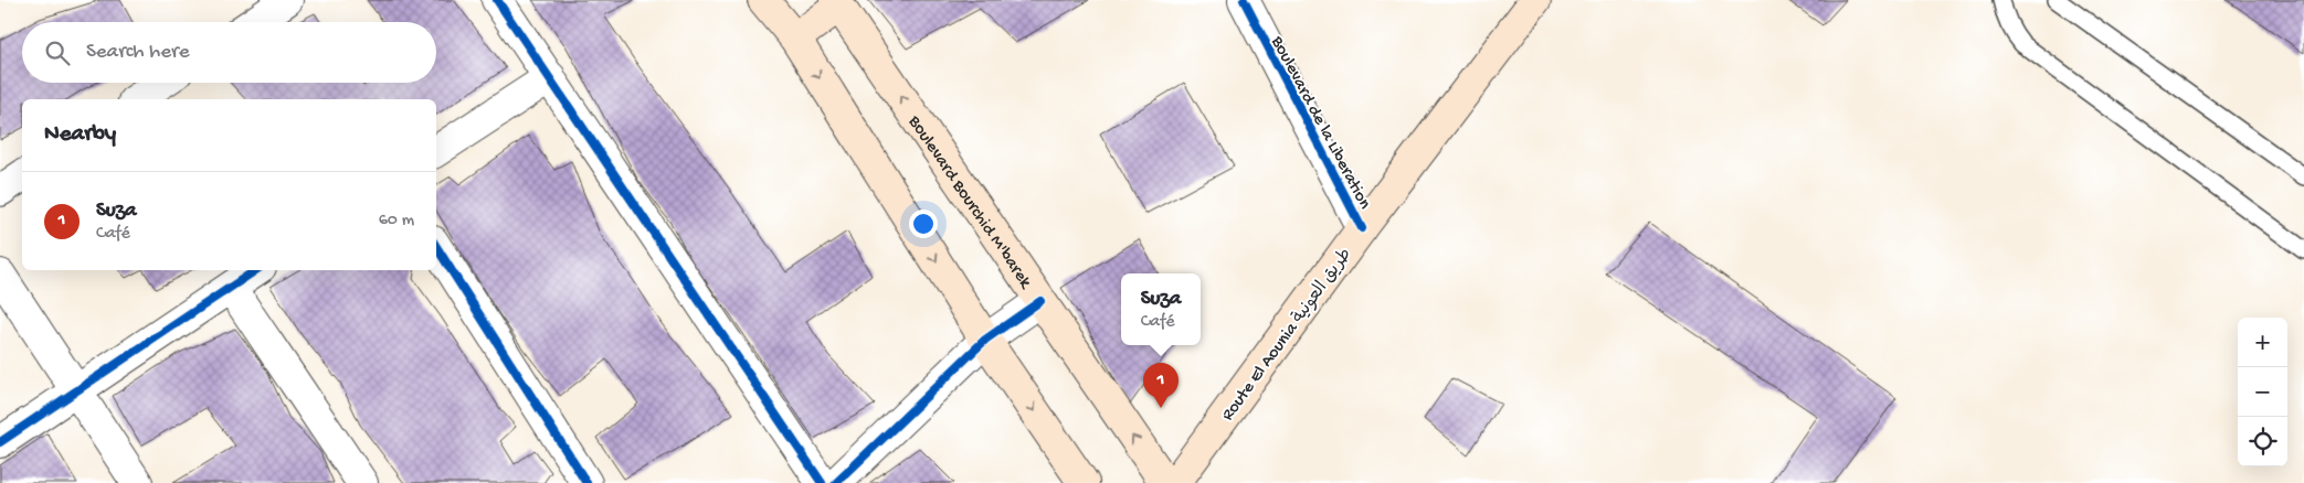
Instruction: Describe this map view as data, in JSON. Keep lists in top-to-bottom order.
{
  "streets": {
    "main road": ["Boulevard Bourchid M'barek", "Route El Aounia طريق العونية"],
    "street": ["Boulevard de la Liberation"]
  },
  "crossings": [
    ["Boulevard de la Liberation", "Route El Aounia طريق العونية"]
  ],
  "page": {
    "search": "Search here",
    "heading": "Nearby",
    "list": [
      {
        "mark": "1",
        "name": "Suza",
        "note": "Café",
        "value": "60 m"
      }
    ],
    "popup": ["Suza", "Café"],
    "map_buttons": ["+", "−"],
    "pins": "1"
  }
}
